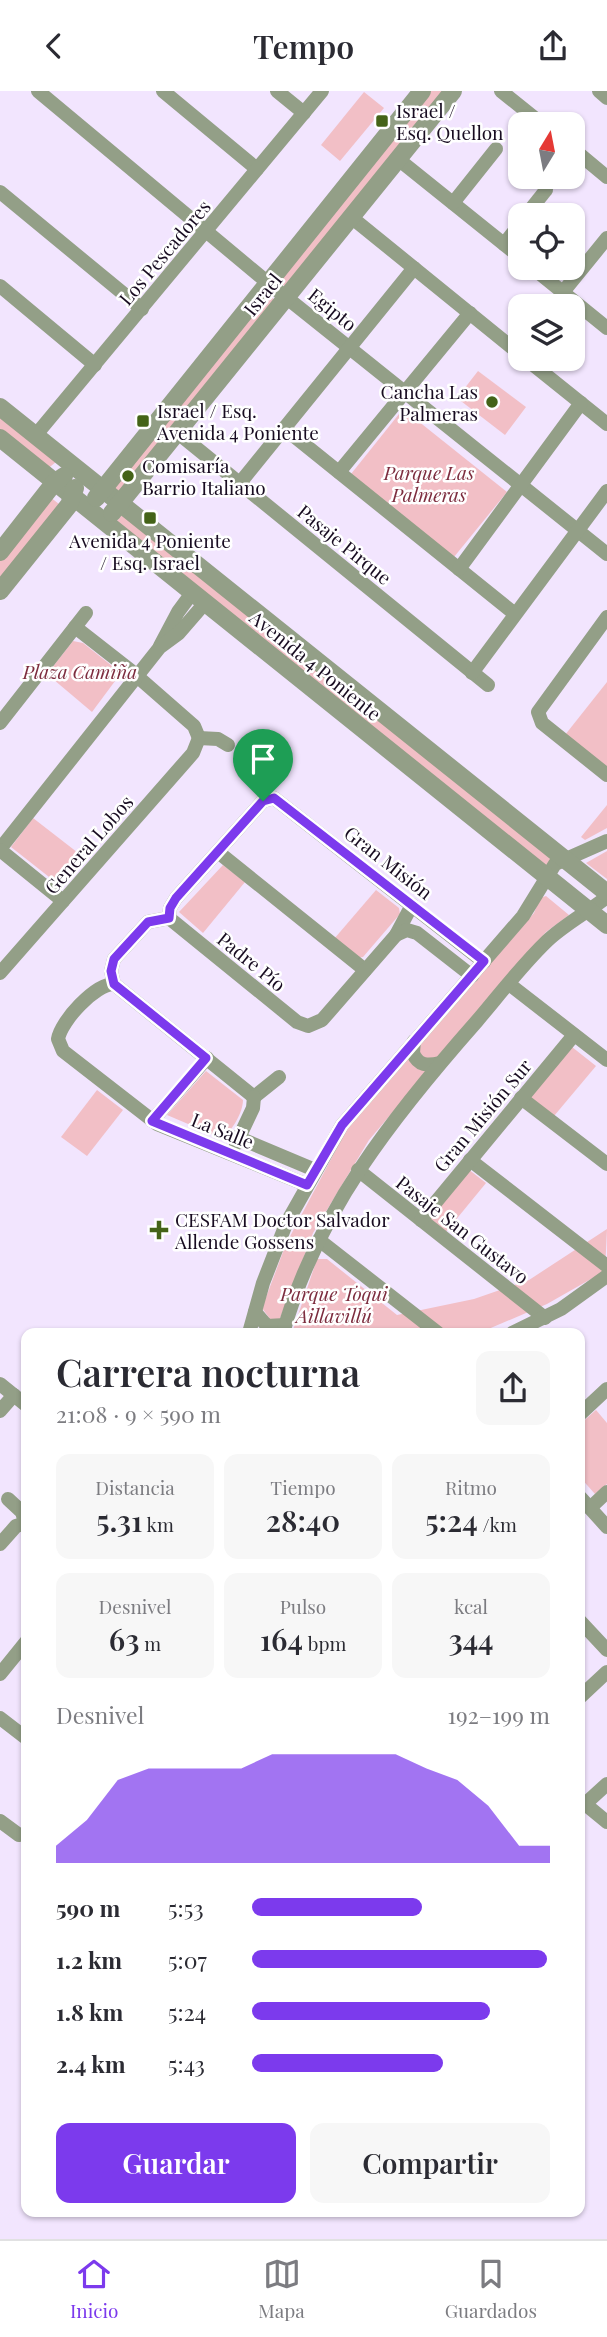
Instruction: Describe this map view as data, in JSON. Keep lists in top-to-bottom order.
{
  "streets": {
    "street": [
      "Los Pescadores",
      "Israel",
      "Egipto",
      "Pasaje Pirque",
      "Avenida 4 Poniente",
      "General Lobos",
      "Gran Misión",
      "Padre Pío",
      "Gran Misión Sur",
      "La Salle",
      "Pasaje San Gustavo"
    ]
  },
  "crossings": [
    ["Los Pescadores", "Egipto"],
    ["Los Pescadores", "Avenida 4 Poniente"],
    ["Israel", "Egipto"],
    ["Israel", "Pasaje Pirque"],
    ["Israel", "Avenida 4 Poniente"],
    ["Gran Misión", "Padre Pío"],
    ["Gran Misión Sur", "Pasaje San Gustavo"]
  ],
  "parks": ["Parque Las Palmeras", "Plaza Camiña", "Parque Toqui Aillavillú"],
  "places": {
    "transit": ["Israel / Esq. Quellon", "Israel / Esq. Avenida 4 Poniente", "Avenida 4 Poniente / Esq. Israel"],
    "other": ["Cancha Las Palmeras", "Comisaría Barrio Italiano"],
    "health": ["CESFAM Doctor Salvador Allende Gossens"]
  },
  "north": "top",
  "page": {
    "header": "Tempo",
    "heading": ["Carrera nocturna", "21:08 · 9 × 590 m"],
    "stats": [
      ["Distancia", "5.31 km"],
      ["Tiempo", "28:40"],
      ["Ritmo", "5:24 /km"],
      ["Desnivel", "63 m"],
      ["Pulso", "164 bpm"],
      ["kcal", "344"]
    ],
    "chart": ["Desnivel", "192–199 m"],
    "list": [
      {
        "name": "590 m",
        "note": "5:53"
      },
      {
        "name": "1.2 km",
        "note": "5:07"
      },
      {
        "name": "1.8 km",
        "note": "5:24"
      },
      {
        "name": "2.4 km",
        "note": "5:43"
      }
    ],
    "buttons": ["Guardar", "Compartir"],
    "tabs": ["Inicio", "Mapa", "Guardados"]
  }
}
